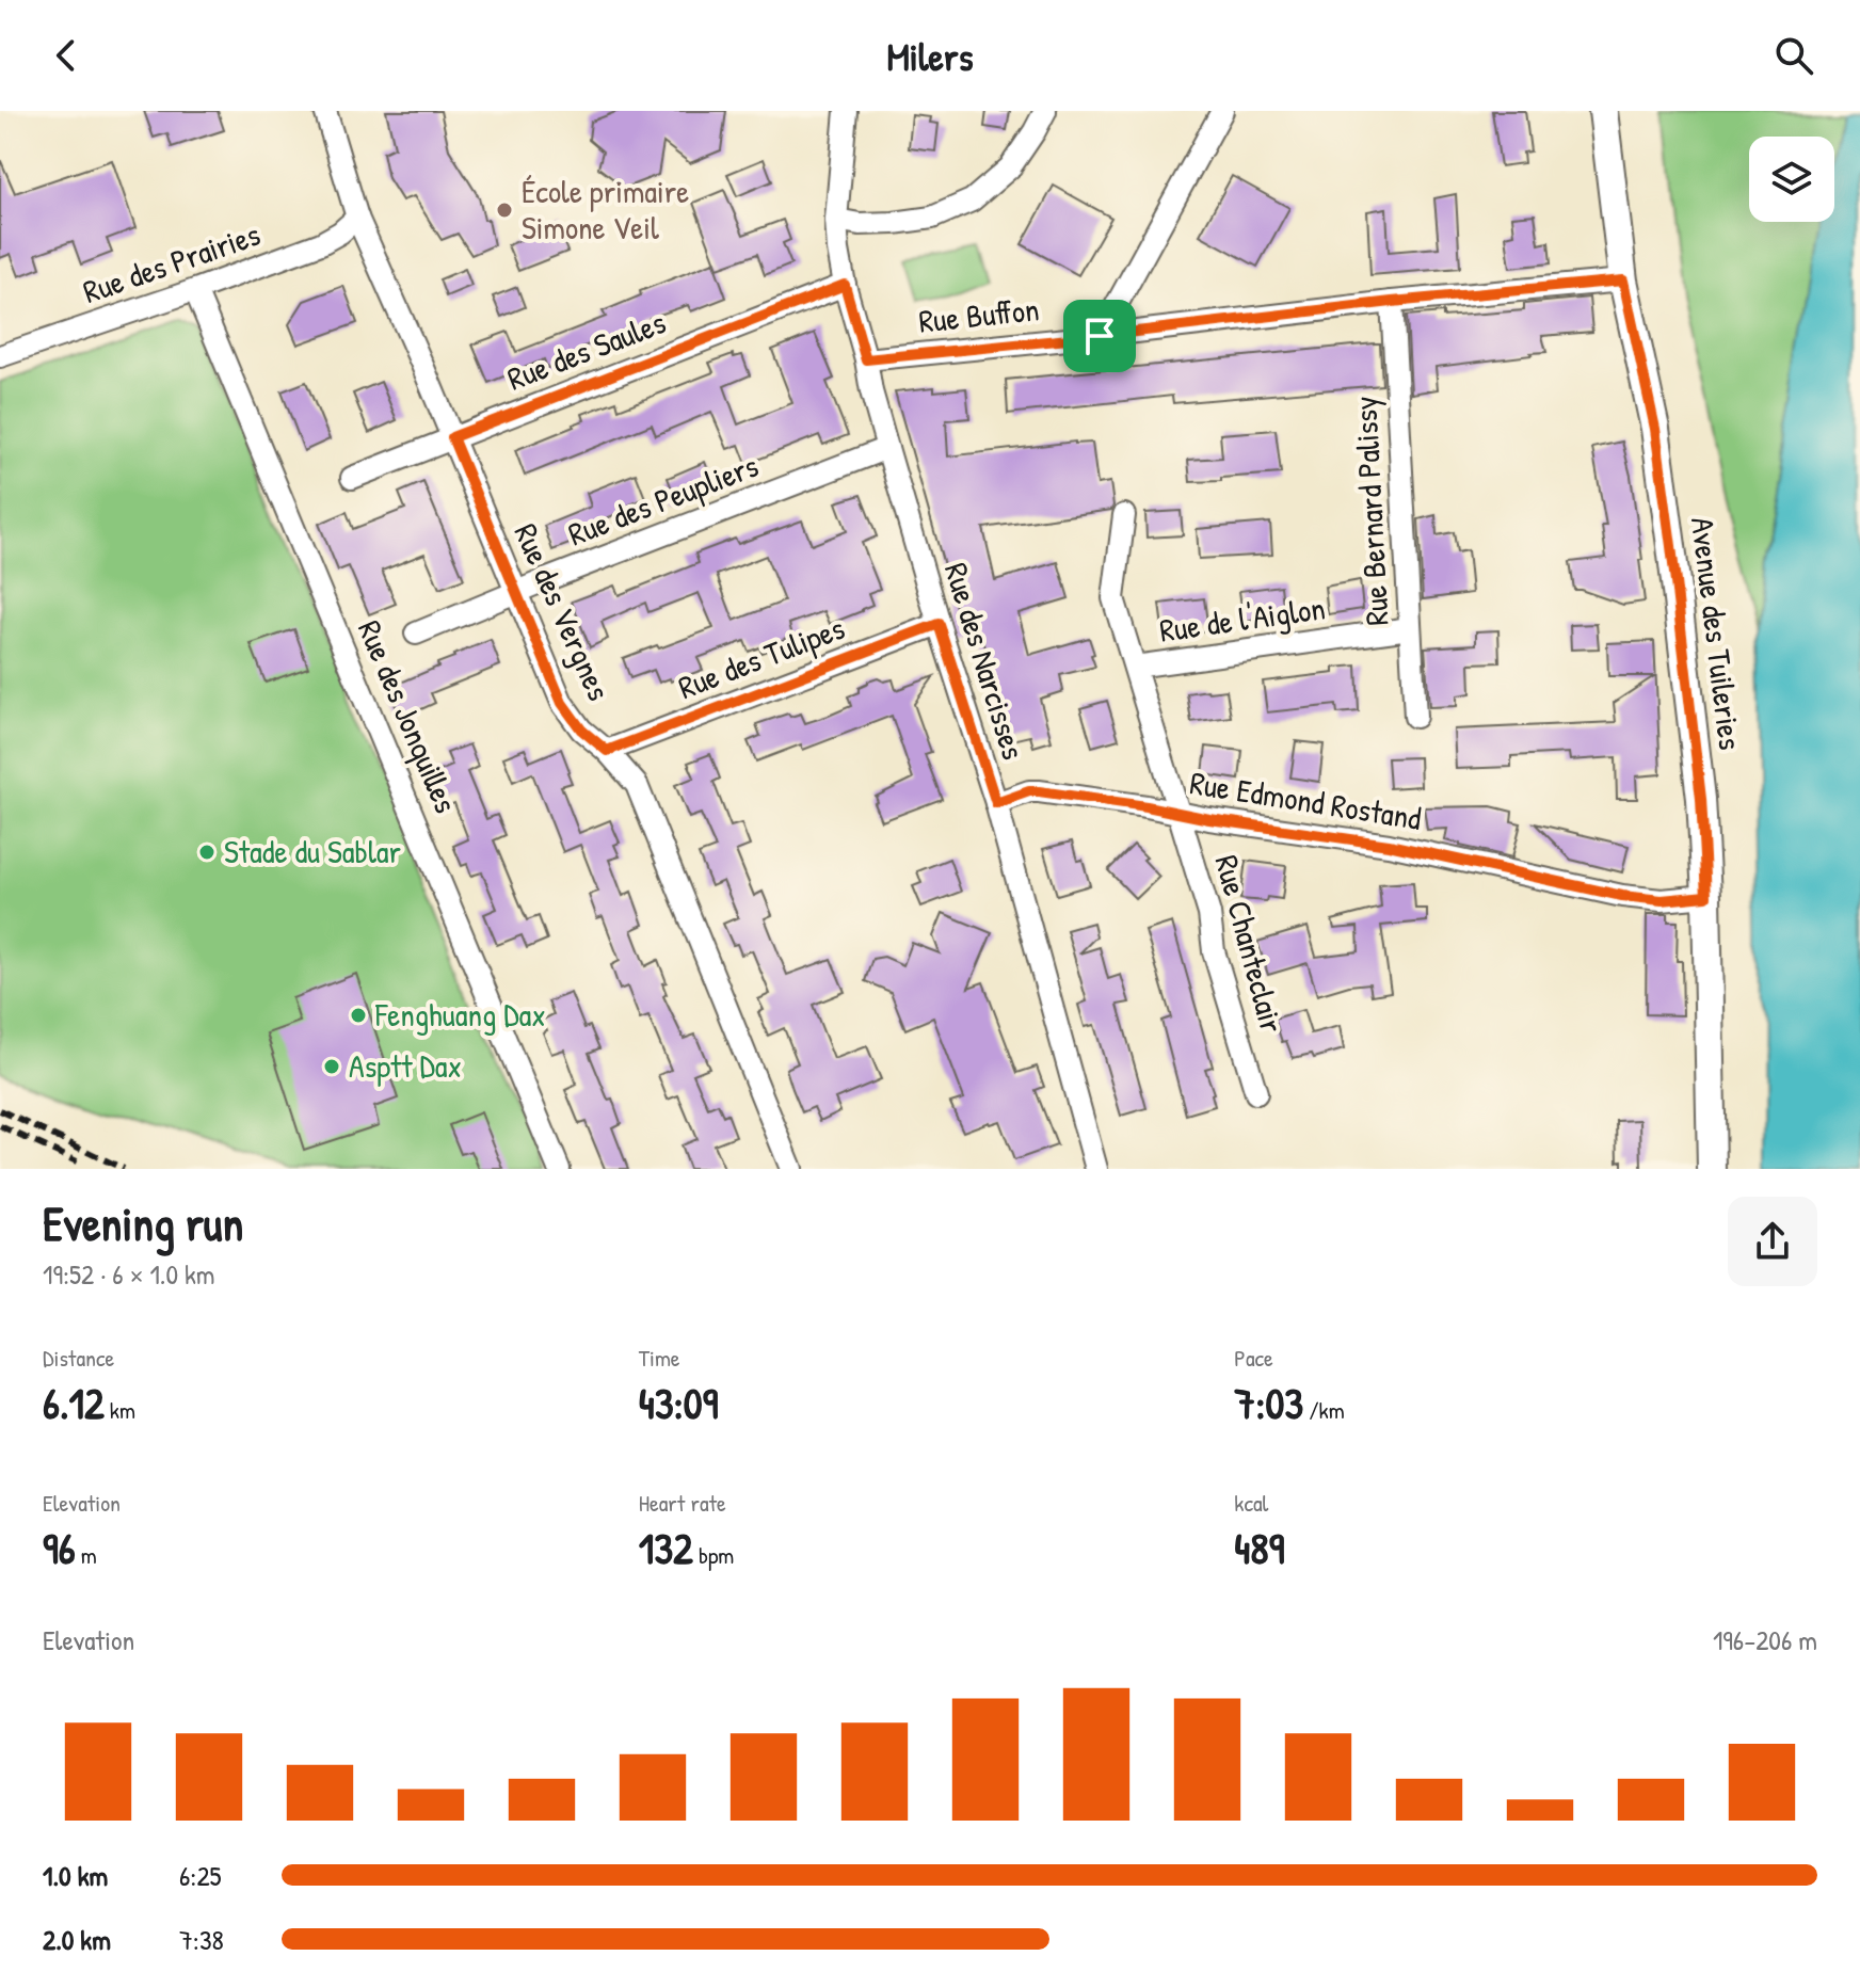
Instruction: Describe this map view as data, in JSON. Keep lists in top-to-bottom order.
{
  "streets": {
    "main road": ["Avenue des Tuileries"],
    "street": [
      "Rue des Prairies",
      "Rue Buffon",
      "Rue des Saules",
      "Rue des Peupliers",
      "Rue Bernard Palissy",
      "Rue des Vergnes",
      "Rue de l'Aiglon",
      "Rue des Tulipes",
      "Rue des Narcisses",
      "Rue des Jonquilles",
      "Rue Edmond Rostand",
      "Rue Chanteclair"
    ]
  },
  "crossings": [
    ["Rue des Prairies", "Rue des Vergnes"],
    ["Rue des Prairies", "Rue des Jonquilles"],
    ["Rue Buffon", "Rue des Narcisses"],
    ["Rue des Saules", "Rue des Vergnes"],
    ["Rue des Saules", "Rue des Narcisses"],
    ["Rue des Peupliers", "Rue des Vergnes"],
    ["Rue des Peupliers", "Rue des Narcisses"],
    ["Rue Bernard Palissy", "Rue de l'Aiglon"],
    ["Rue des Vergnes", "Rue des Tulipes"],
    ["Rue de l'Aiglon", "Rue Chanteclair"],
    ["Avenue des Tuileries", "Rue Edmond Rostand"],
    ["Rue des Tulipes", "Rue des Narcisses"],
    ["Rue des Narcisses", "Rue Edmond Rostand"],
    ["Rue Edmond Rostand", "Rue Chanteclair"]
  ],
  "places": [
    "École primaire Simone Veil",
    "Stade du Sablar",
    "Fenghuang Dax",
    "Asptt Dax"
  ],
  "page": {
    "header": "Milers",
    "heading": ["Evening run", "19:52 · 6 × 1.0 km"],
    "stats": [
      ["Distance", "6.12 km"],
      ["Time", "43:09"],
      ["Pace", "7:03 /km"],
      ["Elevation", "96 m"],
      ["Heart rate", "132 bpm"],
      ["kcal", "489"]
    ],
    "chart": ["Elevation", "196–206 m"],
    "list": [
      {
        "name": "1.0 km",
        "note": "6:25"
      },
      {
        "name": "2.0 km",
        "note": "7:38"
      }
    ]
  }
}
